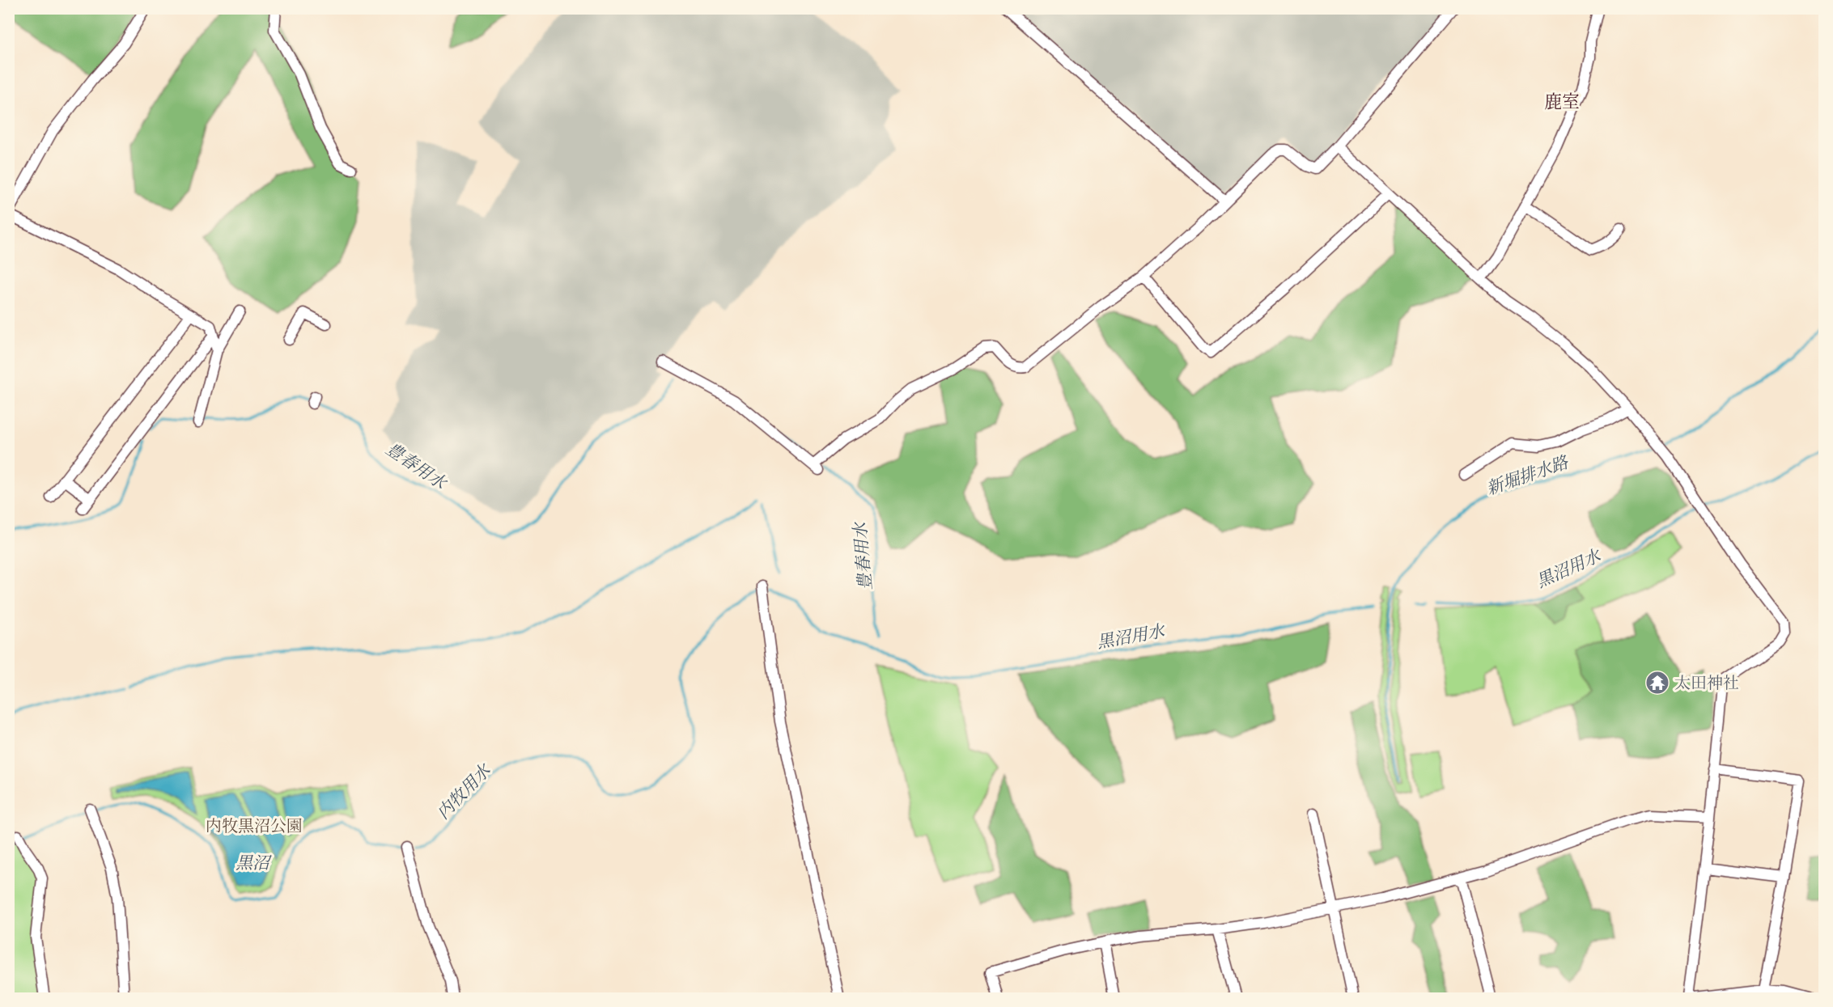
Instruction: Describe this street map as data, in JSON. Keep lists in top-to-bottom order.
{
  "districts": ["鹿室"],
  "water": [
    "豊春用水",
    "新堀排水路",
    "黒沼用水",
    "内牧用水",
    "黒沼"
  ],
  "parks": ["内牧黒沼公園"],
  "places": {
    "temple": ["太田神社"]
  }
}
